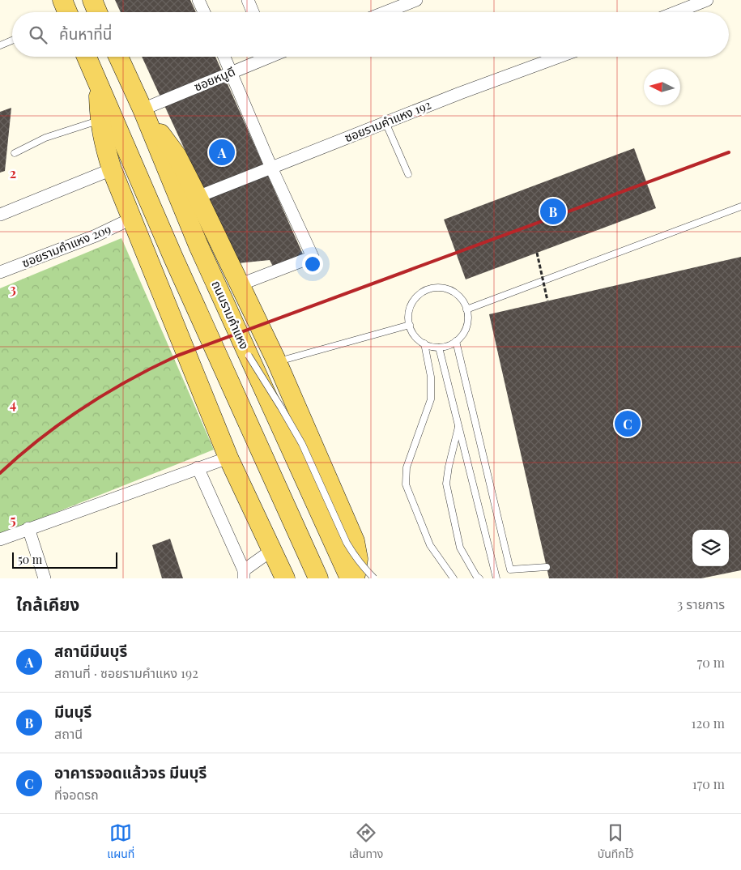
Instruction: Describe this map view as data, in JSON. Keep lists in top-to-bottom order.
{
  "streets": {
    "main road": ["ถนนรามคำแหง"],
    "street": ["ซอยหนูดี", "ซอยรามคำแหง 192", "ซอยรามคำแหง 209"]
  },
  "crossings": [
    ["ซอยหนูดี", "ถนนรามคำแหง"]
  ],
  "scale_bar": "50 m",
  "north": "left",
  "page": {
    "search": "ค้นหาที่นี่",
    "pins": ["A", "B", "C"],
    "scale": "50 m",
    "heading": ["ใกล้เคียง", "3 รายการ"],
    "list": [
      {
        "mark": "A",
        "name": "สถานีมีนบุรี",
        "note": "สถานที่ · ซอยรามคำแหง 192",
        "value": "70 m"
      },
      {
        "mark": "B",
        "name": "มีนบุรี",
        "note": "สถานี",
        "value": "120 m"
      },
      {
        "mark": "C",
        "name": "อาคารจอดแล้วจร มีนบุรี",
        "note": "ที่จอดรถ",
        "value": "170 m"
      }
    ],
    "nav": ["แผนที่", "เส้นทาง", "บันทึกไว้"]
  },
  "grid": {
    "rows": [
      "2",
      "3",
      "4",
      "5"
    ]
  }
}
